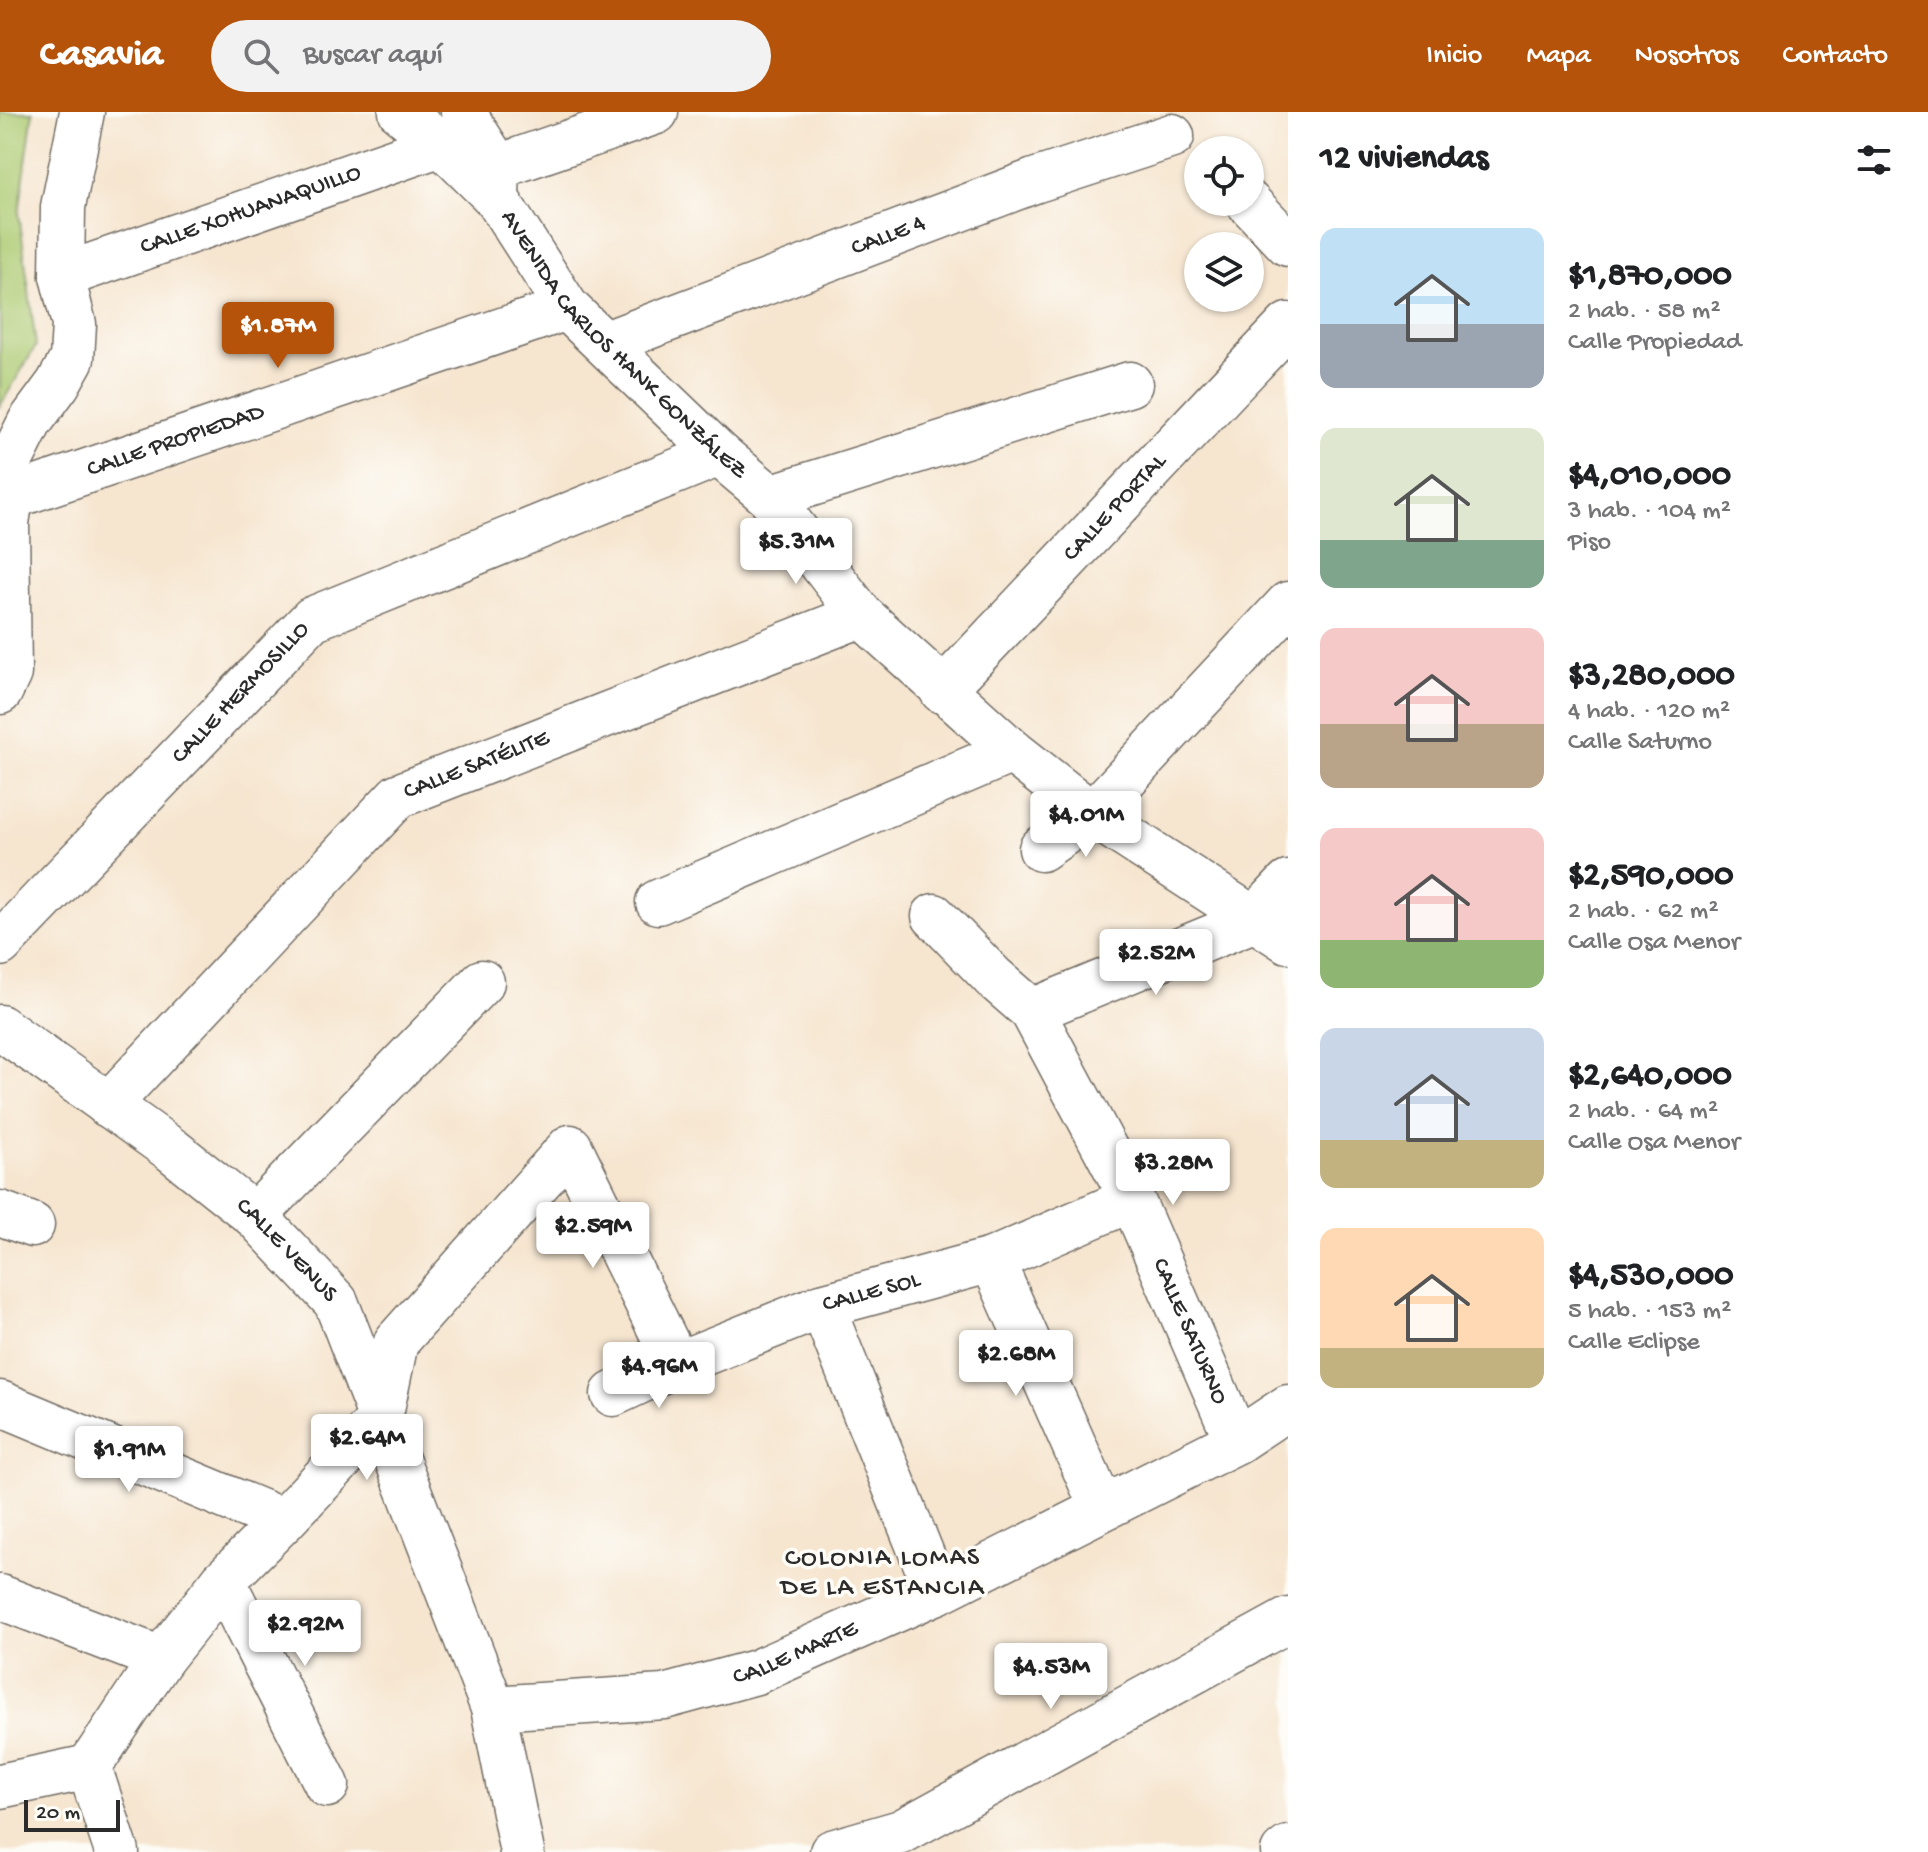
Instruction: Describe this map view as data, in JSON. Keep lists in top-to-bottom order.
{
  "streets": {
    "street": [
      "CALLE XOHUANAQUILLO",
      "CALLE 4",
      "AVENIDA CARLOS HANK GONZÁLEZ",
      "CALLE PROPIEDAD",
      "CALLE PORTAL",
      "CALLE HERMOSILLO",
      "CALLE SATÉLITE",
      "CALLE VENUS",
      "CALLE SOL",
      "CALLE SATURNO",
      "CALLE MARTE"
    ]
  },
  "crossings": [
    ["CALLE XOHUANAQUILLO", "AVENIDA CARLOS HANK GONZÁLEZ"],
    ["CALLE 4", "AVENIDA CARLOS HANK GONZÁLEZ"],
    ["AVENIDA CARLOS HANK GONZÁLEZ", "CALLE PROPIEDAD"],
    ["AVENIDA CARLOS HANK GONZÁLEZ", "CALLE PORTAL"],
    ["AVENIDA CARLOS HANK GONZÁLEZ", "CALLE HERMOSILLO"],
    ["AVENIDA CARLOS HANK GONZÁLEZ", "CALLE SATÉLITE"],
    ["CALLE SATÉLITE", "CALLE VENUS"],
    ["CALLE VENUS", "CALLE MARTE"],
    ["CALLE SOL", "CALLE SATURNO"],
    ["CALLE SATURNO", "CALLE MARTE"]
  ],
  "districts": ["COLONIA LOMAS DE LA ESTANCIA"],
  "scale_bar": "20 m",
  "page": {
    "header": "Casavia",
    "search": "Buscar aquí",
    "nav": [
      "Inicio",
      "Mapa",
      "Nosotros",
      "Contacto"
    ],
    "heading": "12 viviendas",
    "list": [
      {
        "name": "$1,870,000",
        "note": "2 hab. · 58 m² · Calle Propiedad"
      },
      {
        "name": "$4,010,000",
        "note": "3 hab. · 104 m² · Piso"
      },
      {
        "name": "$3,280,000",
        "note": "4 hab. · 120 m² · Calle Saturno"
      },
      {
        "name": "$2,590,000",
        "note": "2 hab. · 62 m² · Calle Osa Menor"
      },
      {
        "name": "$2,640,000",
        "note": "2 hab. · 64 m² · Calle Osa Menor"
      },
      {
        "name": "$4,530,000",
        "note": "5 hab. · 153 m² · Calle Eclipse"
      }
    ],
    "price": [
      "$1.87M",
      "$5.31M",
      "$4.01M",
      "$2.52M",
      "$3.28M",
      "$2.59M",
      "$2.68M",
      "$4.96M",
      "$2.64M",
      "$1.91M",
      "$2.92M",
      "$4.53M"
    ],
    "scale": "20 m"
  }
}
